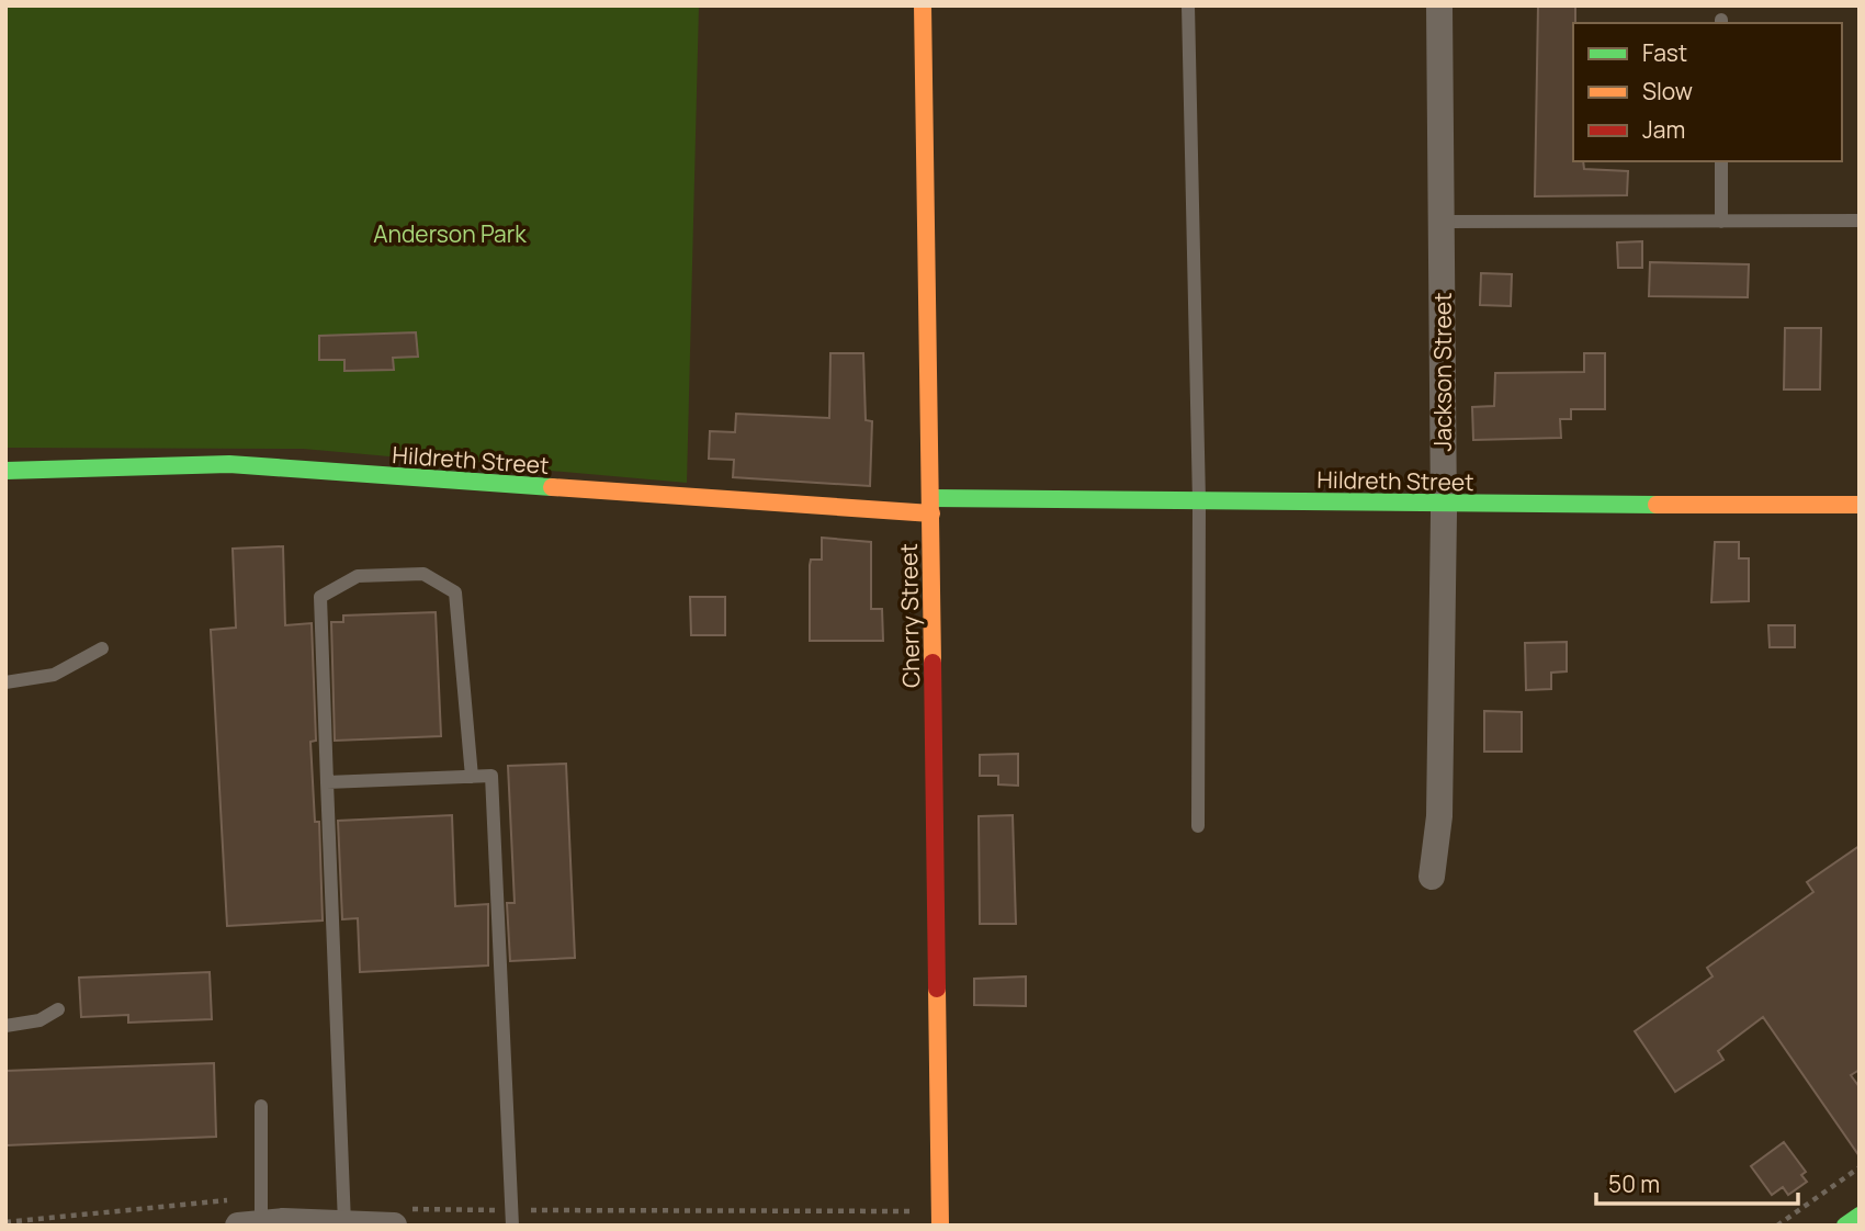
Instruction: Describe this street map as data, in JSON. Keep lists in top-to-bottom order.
{
  "streets": {
    "street": ["Jackson Street", "Hildreth Street", "Cherry Street"]
  },
  "crossings": [
    ["Jackson Street", "Hildreth Street"],
    ["Hildreth Street", "Cherry Street"]
  ],
  "parks": ["Anderson Park"],
  "legend": ["Fast", "Slow", "Jam"],
  "scale_bar": "50 m"
}
